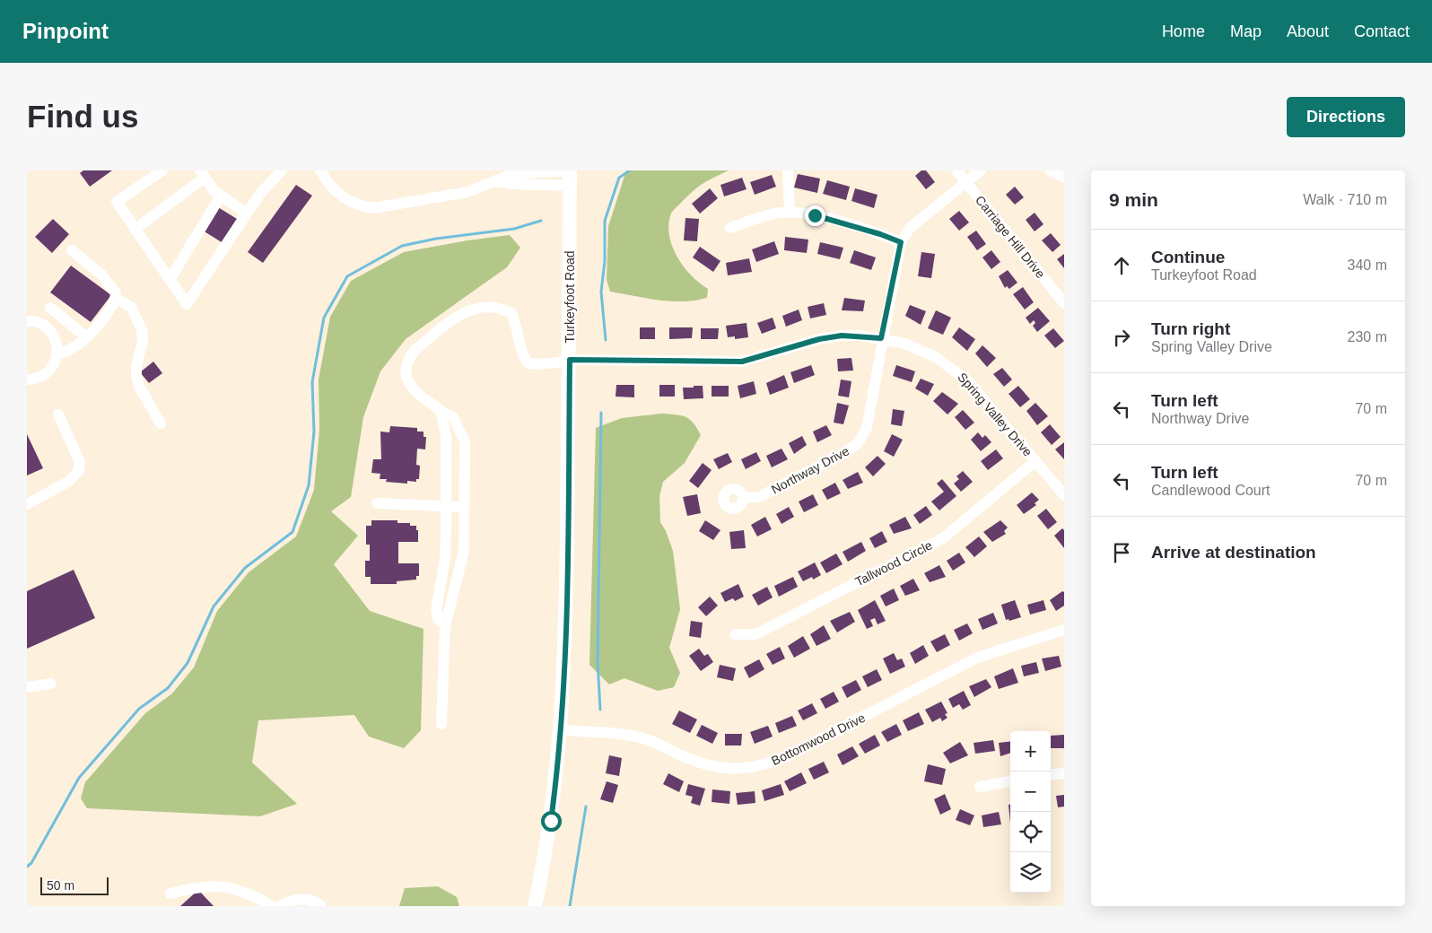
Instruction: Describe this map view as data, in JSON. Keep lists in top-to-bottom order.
{
  "streets": {
    "main road": ["Turkeyfoot Road"],
    "street": [
      "Carriage Hill Drive",
      "Spring Valley Drive",
      "Northway Drive",
      "Tallwood Circle",
      "Bottomwood Drive"
    ]
  },
  "crossings": [
    ["Carriage Hill Drive", "Northway Drive"],
    ["Turkeyfoot Road", "Spring Valley Drive"],
    ["Turkeyfoot Road", "Bottomwood Drive"],
    ["Spring Valley Drive", "Northway Drive"],
    ["Spring Valley Drive", "Tallwood Circle"]
  ],
  "scale_bar": "50 m",
  "page": {
    "header": "Pinpoint",
    "nav": [
      "Home",
      "Map",
      "About",
      "Contact"
    ],
    "buttons": "Directions",
    "title": "Find us",
    "heading": ["9 min", "Walk · 710 m"],
    "list": [
      ["Continue", "Turkeyfoot Road", "340 m"],
      ["Turn right", "Spring Valley Drive", "230 m"],
      ["Turn left", "Northway Drive", "70 m"],
      ["Turn left", "Candlewood Court", "70 m"],
      "Arrive at destination"
    ],
    "map_buttons": ["+", "−"],
    "scale": "50 m"
  }
}
